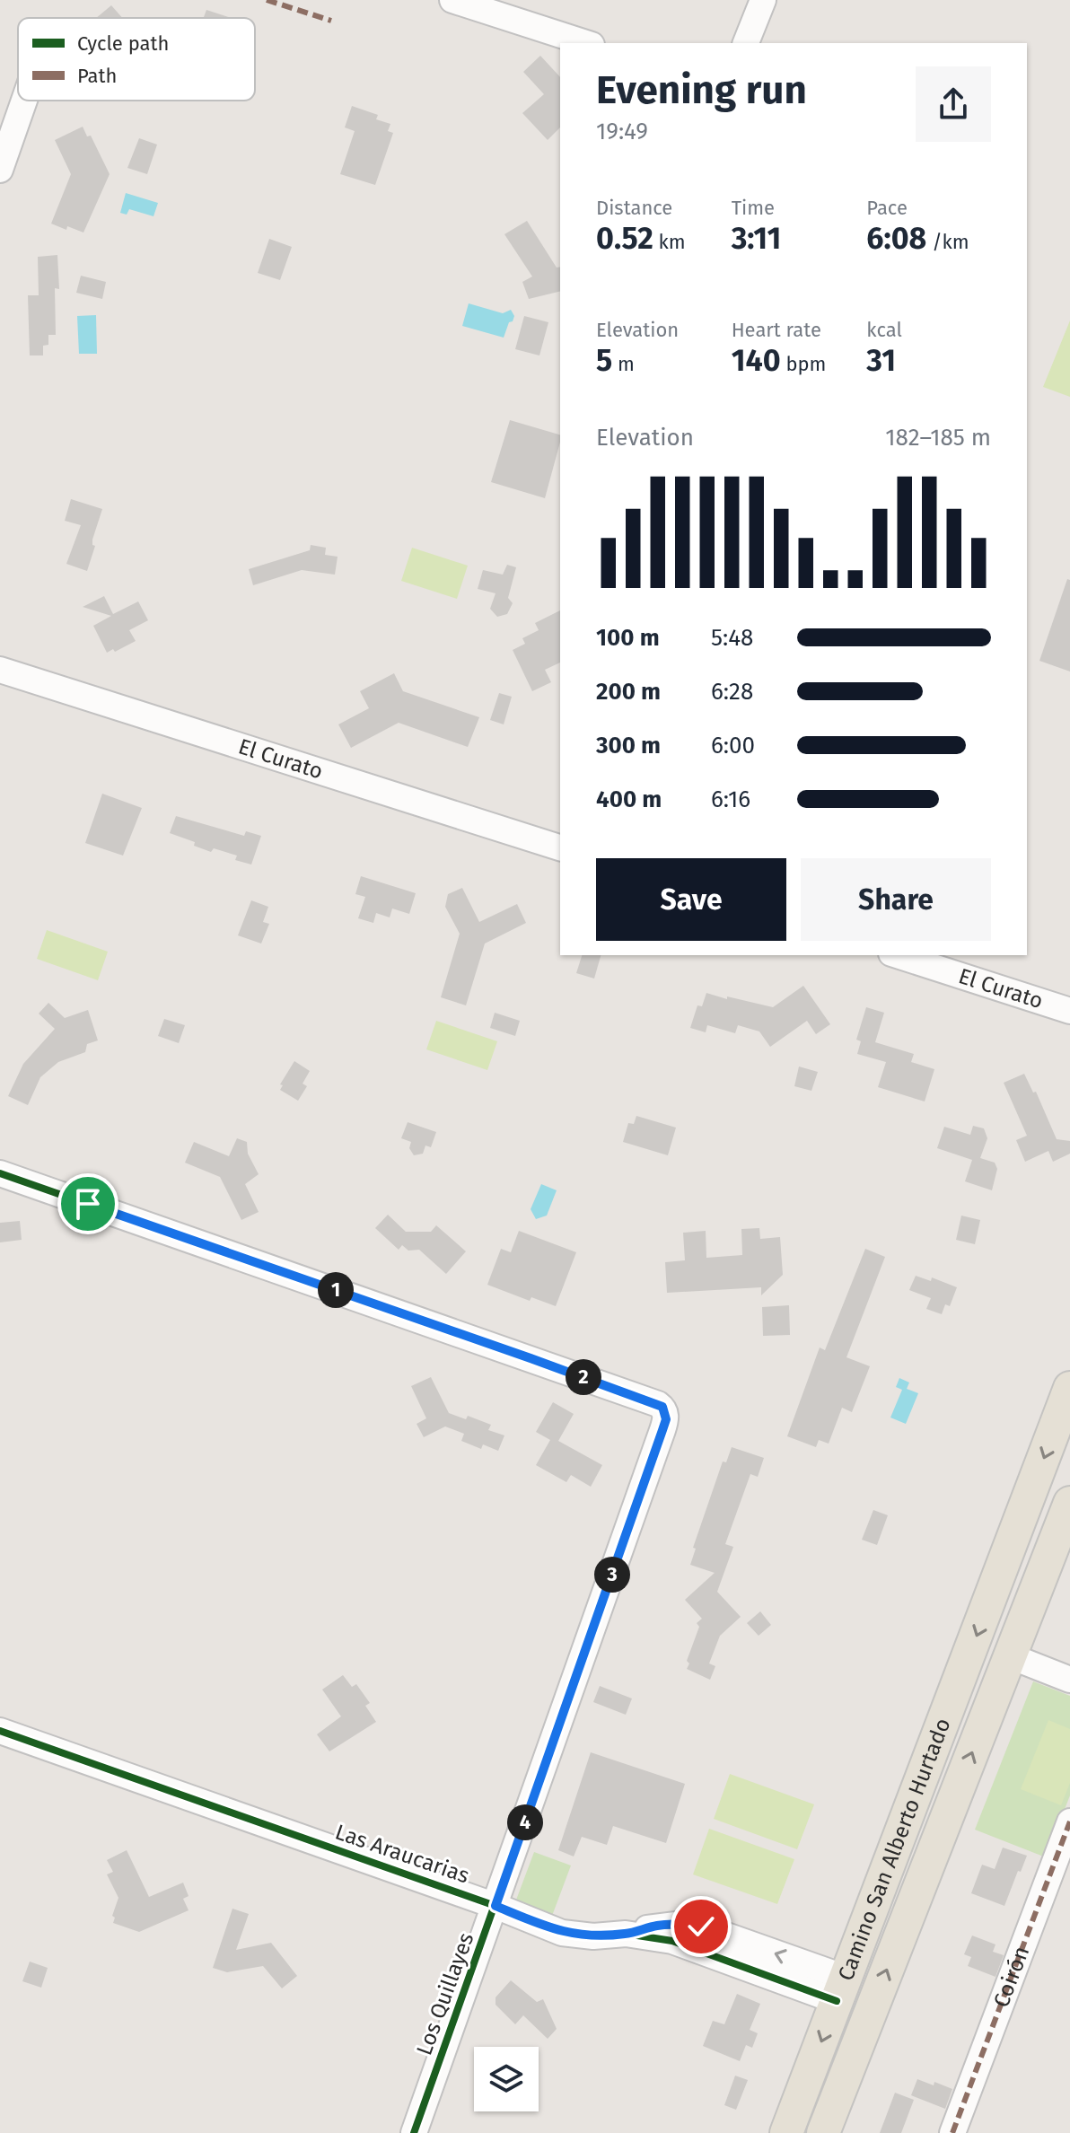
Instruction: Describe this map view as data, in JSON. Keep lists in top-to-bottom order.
{
  "streets": {
    "main road": ["Camino San Alberto Hurtado"],
    "street": [
      "El Curato",
      "Las Araucarias",
      "Coirón",
      "Los Quillayes"
    ]
  },
  "crossings": [
    ["Camino San Alberto Hurtado", "Las Araucarias"],
    ["Las Araucarias", "Los Quillayes"]
  ],
  "legend": ["Cycle path", "Path"],
  "page": {
    "heading": ["Evening run", "19:49"],
    "stats": [
      ["Distance", "0.52 km"],
      ["Time", "3:11"],
      ["Pace", "6:08 /km"],
      ["Elevation", "5 m"],
      ["Heart rate", "140 bpm"],
      ["kcal", "31"]
    ],
    "chart": ["Elevation", "182–185 m"],
    "list": [
      {
        "name": "100 m",
        "note": "5:48"
      },
      {
        "name": "200 m",
        "note": "6:28"
      },
      {
        "name": "300 m",
        "note": "6:00"
      },
      {
        "name": "400 m",
        "note": "6:16"
      }
    ],
    "buttons": ["Save", "Share"],
    "pins": [
      "1",
      "2",
      "3",
      "4"
    ]
  }
}
